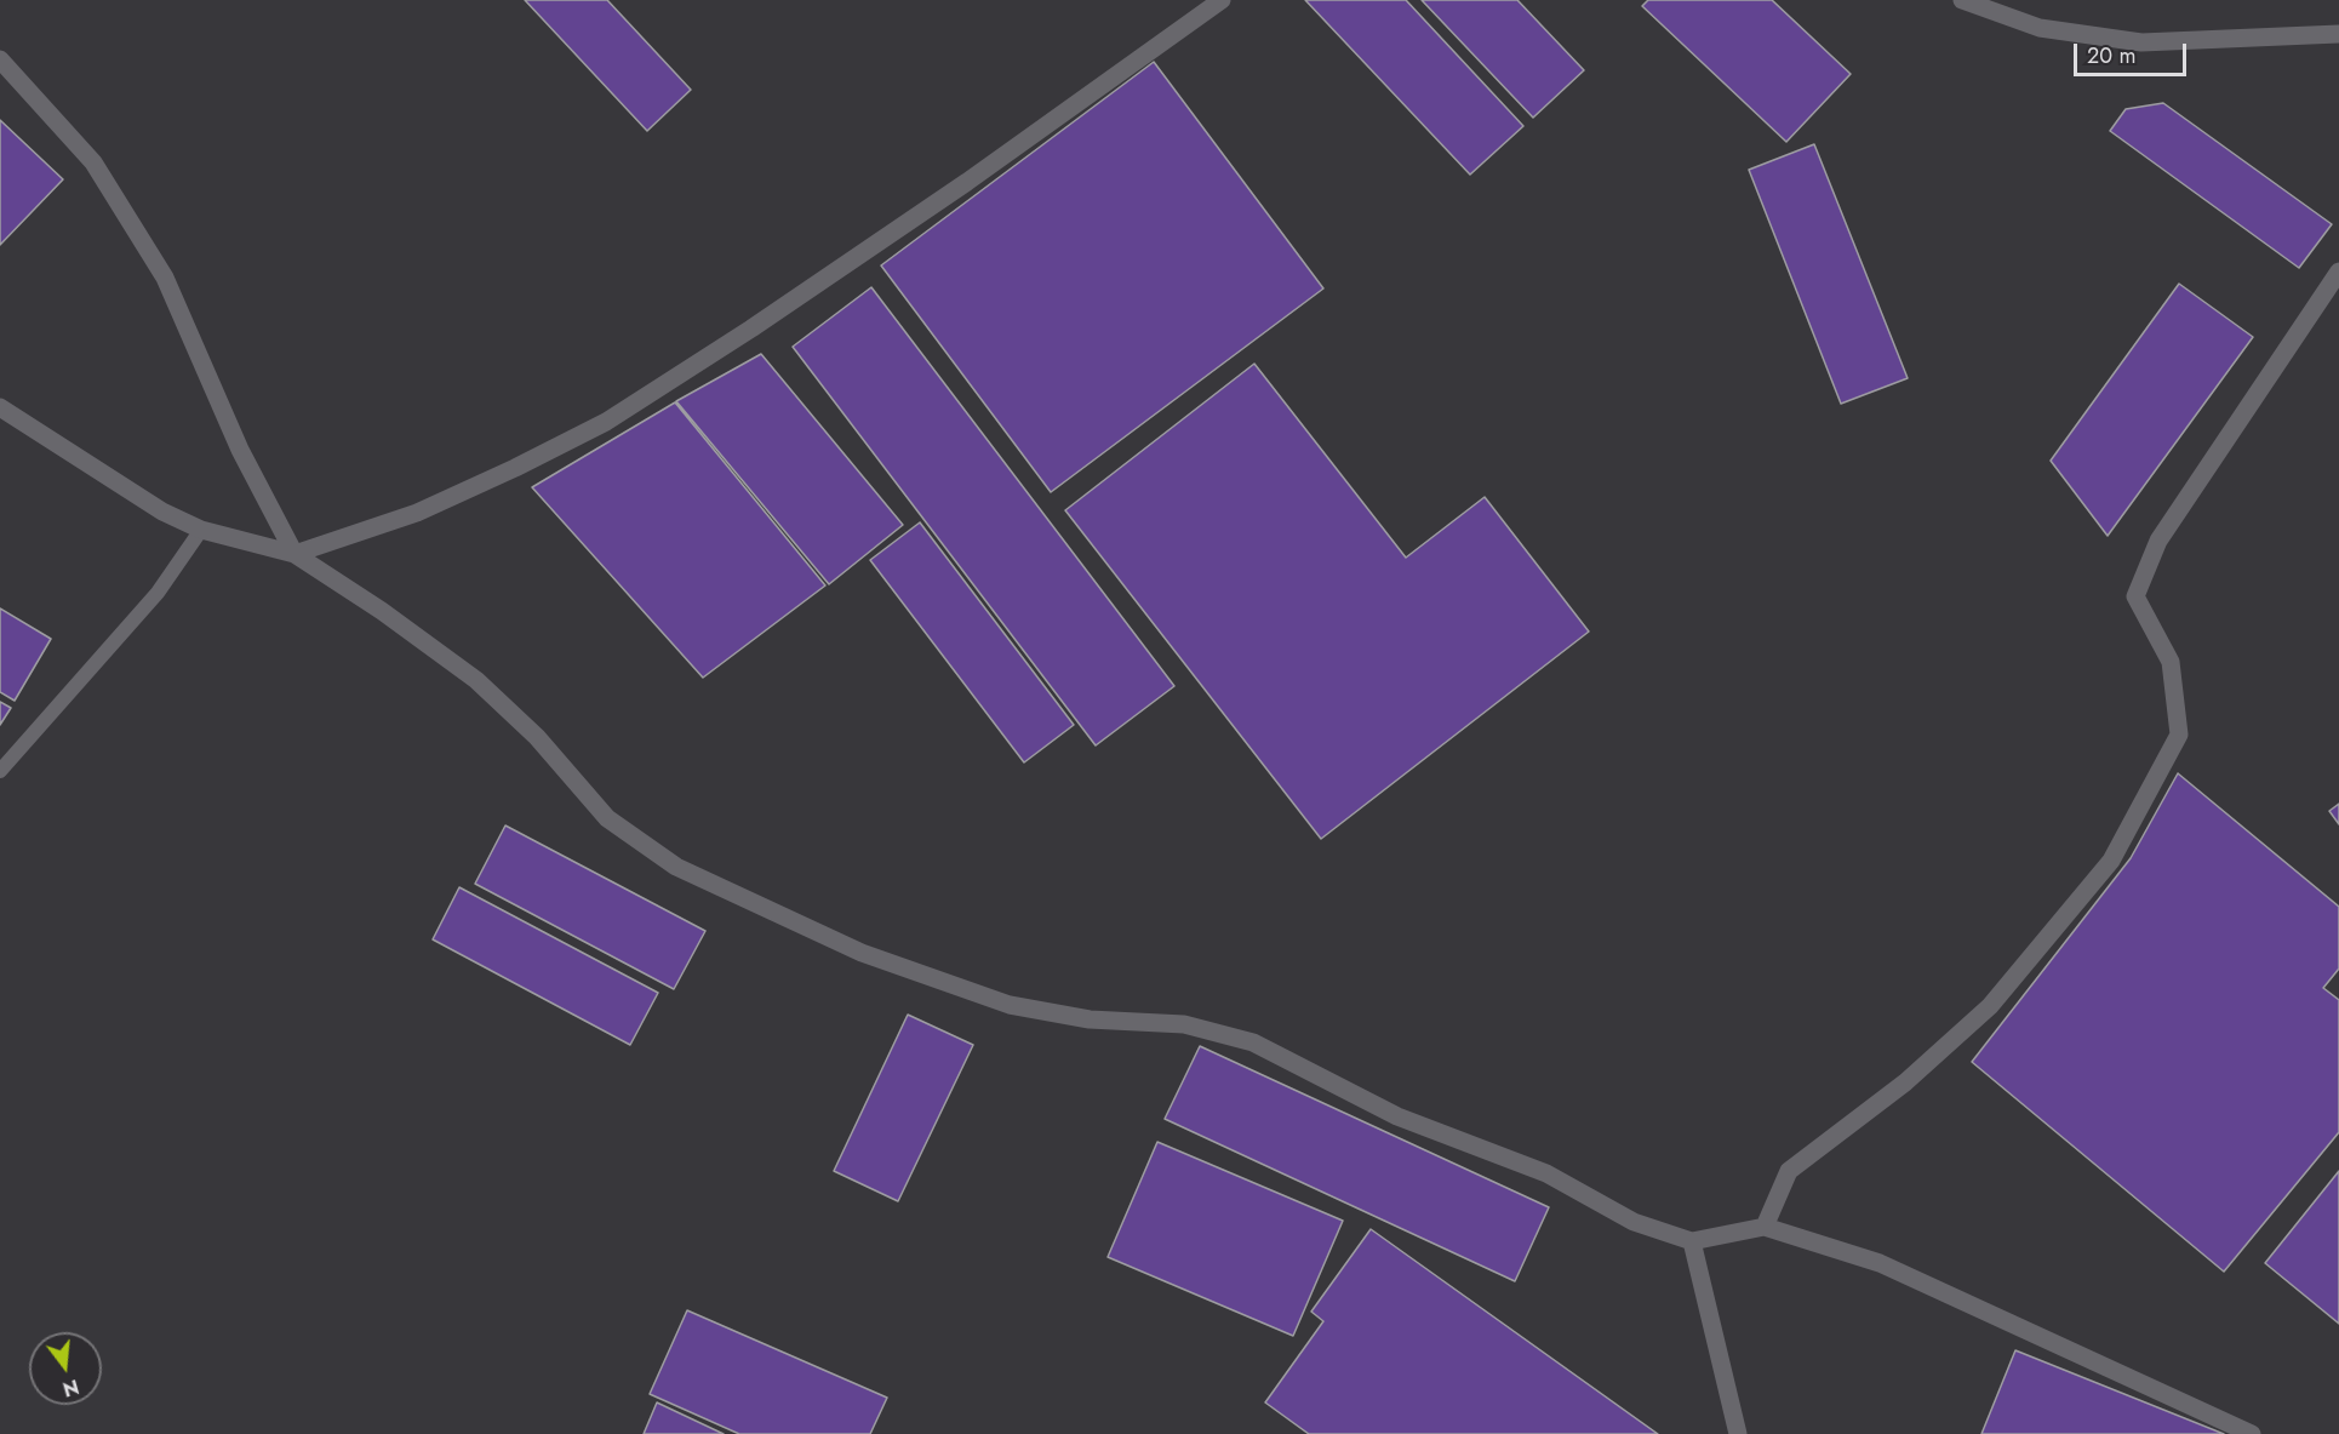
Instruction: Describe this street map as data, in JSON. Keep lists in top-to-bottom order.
{
  "scale_bar": "20 m",
  "north": "bottom"
}
